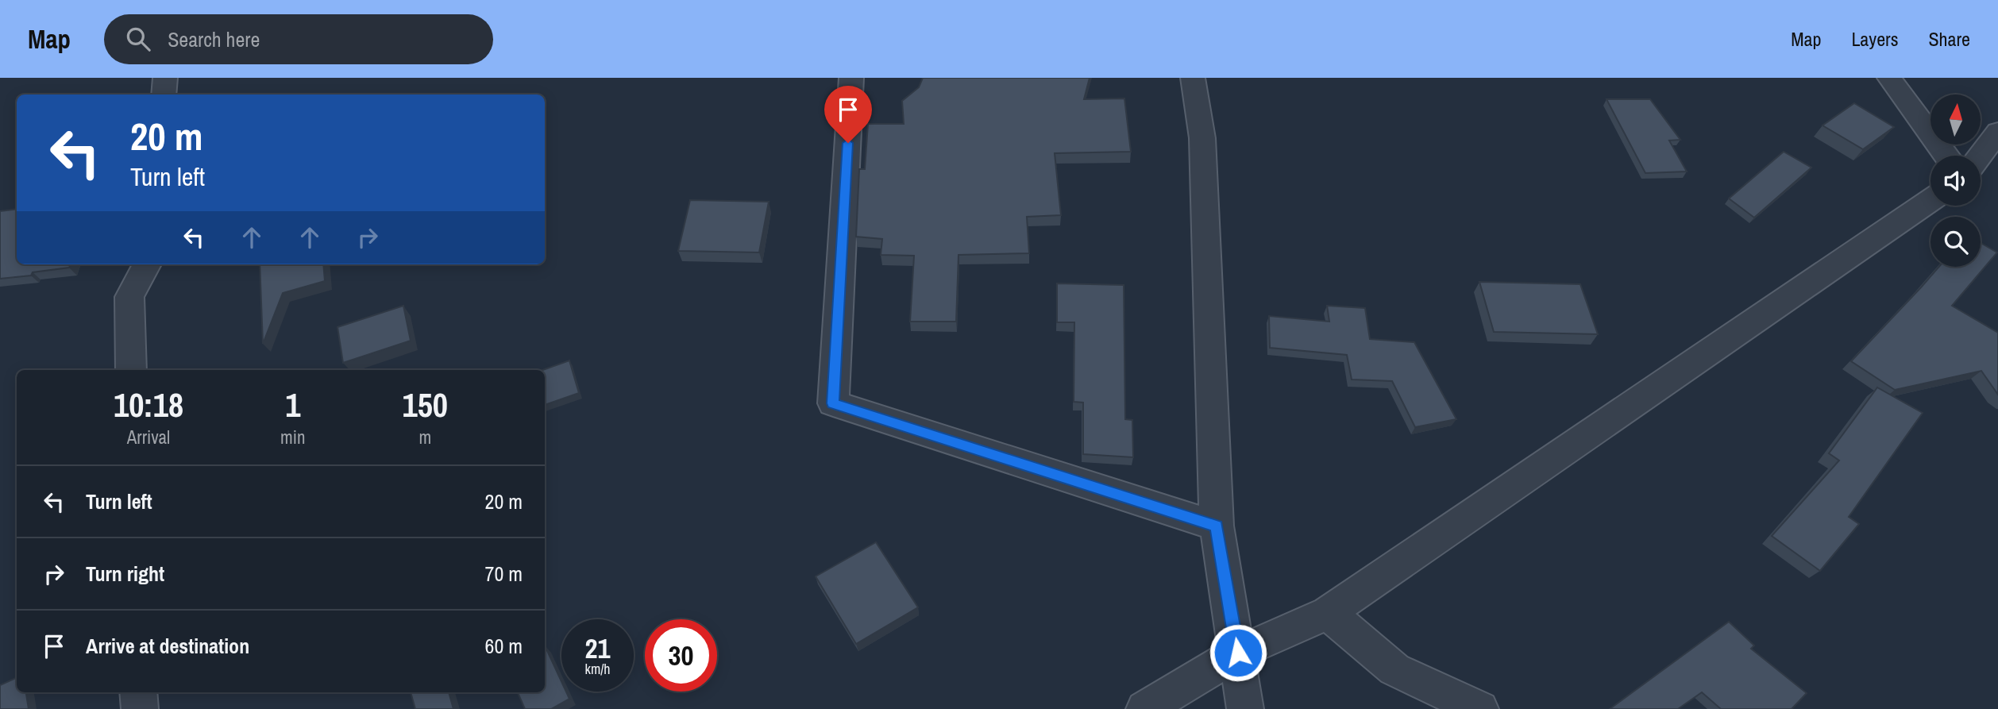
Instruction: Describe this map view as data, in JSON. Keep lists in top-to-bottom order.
{
  "north": "top",
  "page": {
    "header": "Map",
    "search": "Search here",
    "nav": ["Map", "Layers", "Share"],
    "turn": ["20 m", "Turn left"],
    "eta": [
      "10:18",
      "Arrival",
      "1",
      "min",
      "150",
      "m"
    ],
    "list": [
      {
        "name": "Turn left",
        "value": "20 m"
      },
      {
        "name": "Turn right",
        "value": "70 m"
      },
      {
        "name": "Arrive at destination",
        "value": "60 m"
      }
    ],
    "speed": "21 km/h",
    "limit": "30"
  }
}
